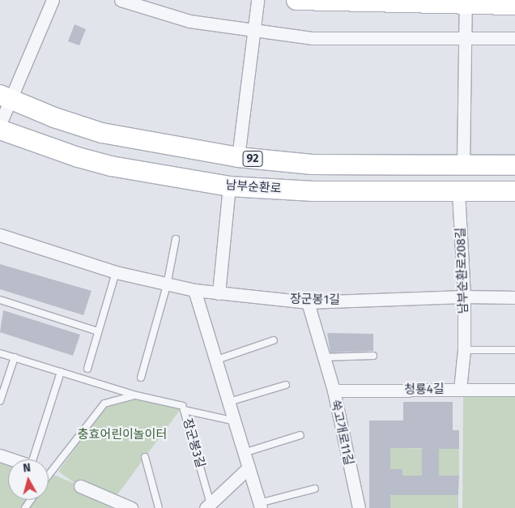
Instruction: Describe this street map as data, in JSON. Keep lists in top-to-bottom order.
{
  "streets": {
    "main road": ["92", "남부순환로"],
    "street": [
      "남부순환로208길",
      "장군봉1길",
      "청룡4길",
      "쑥고개로11길"
    ],
    "lane": ["장군봉3길"]
  },
  "crossings": [
    ["92", "남부순환로"],
    ["남부순환로", "남부순환로208길"],
    ["남부순환로208길", "장군봉1길"],
    ["남부순환로208길", "청룡4길"],
    ["장군봉1길", "쑥고개로11길"],
    ["청룡4길", "쑥고개로11길"]
  ],
  "parks": ["충효어린이놀이터"],
  "north": "top"
}
